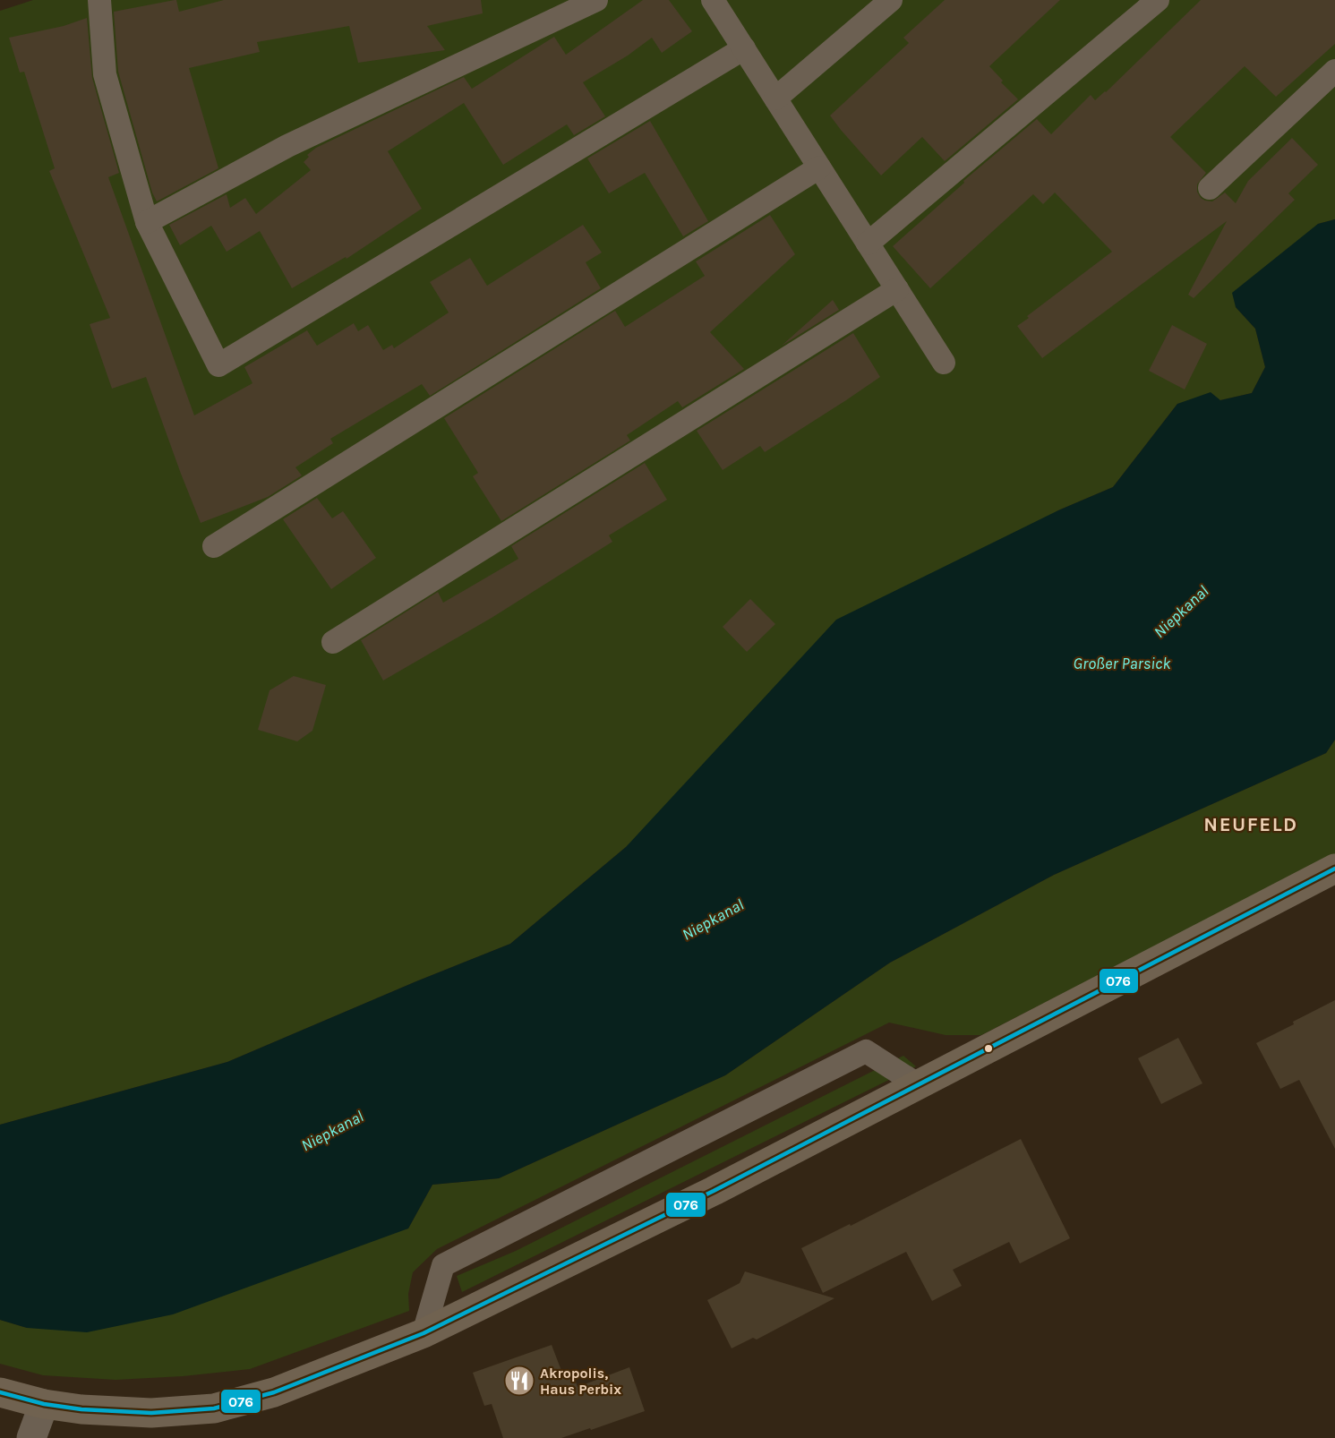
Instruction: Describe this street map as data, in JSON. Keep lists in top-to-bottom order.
{
  "districts": ["NEUFELD"],
  "water": ["Niepkanal", "Großer Parsick"],
  "places": {
    "restaurant": ["Akropolis, Haus Perbix"]
  },
  "lines": ["transit line 076"]
}
